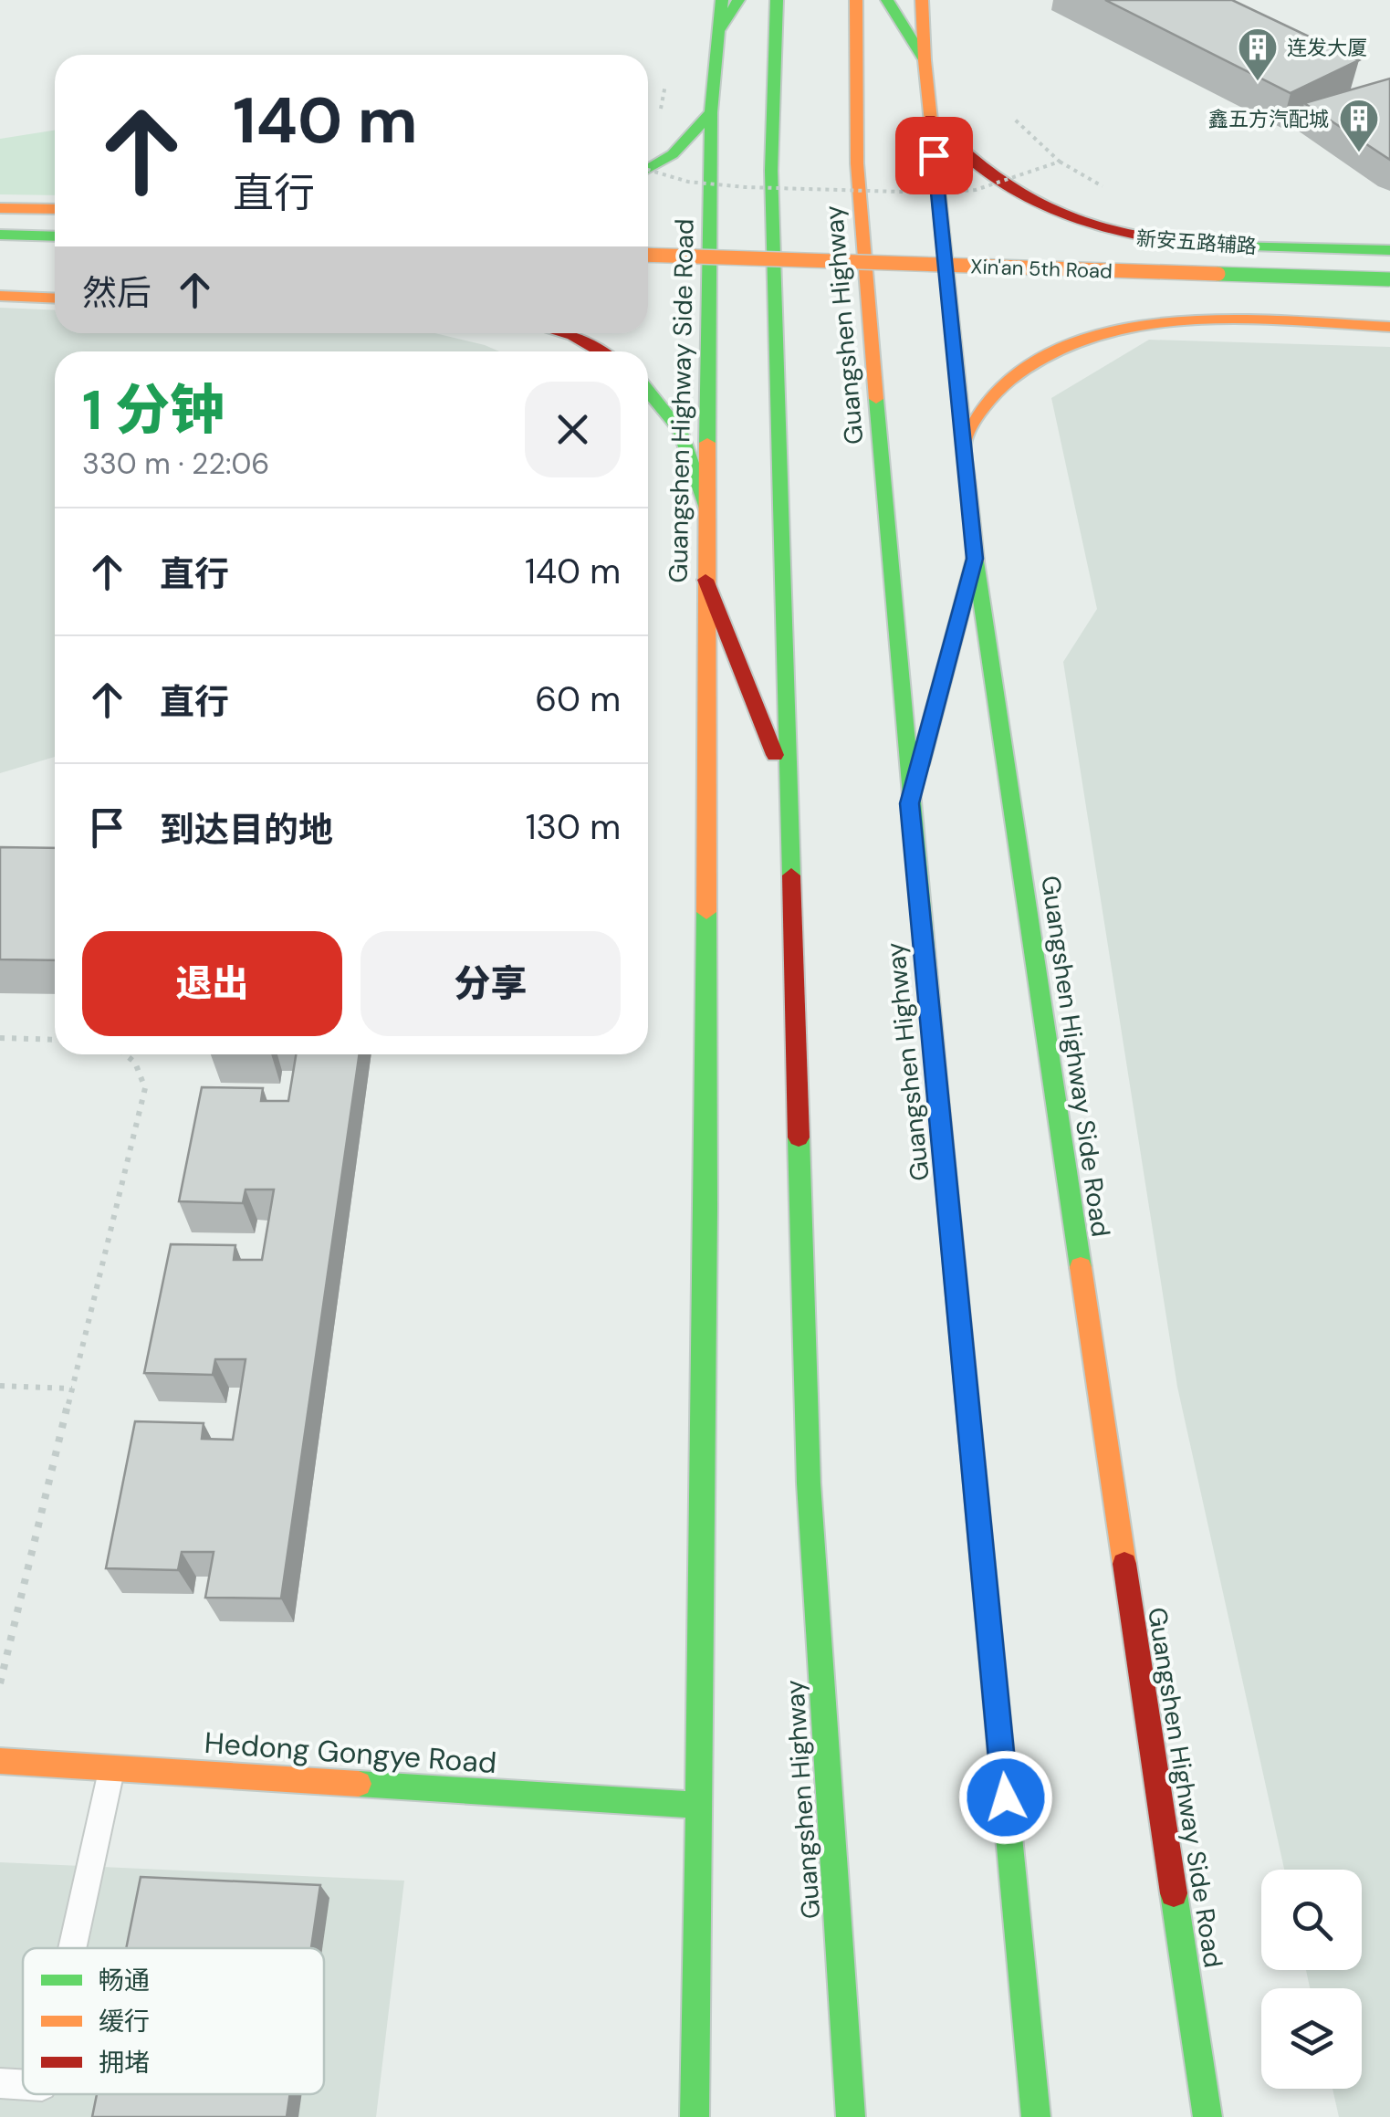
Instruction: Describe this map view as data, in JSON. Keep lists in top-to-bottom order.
{
  "streets": {
    "main road": [
      "新安五路辅路",
      "Xin'an 5th Road",
      "Guangshen Highway",
      "Guangshen Highway Side Road",
      "Hedong Gongye Road"
    ]
  },
  "crossings": [
    ["新安五路辅路", "Guangshen Highway Side Road"],
    ["Guangshen Highway Side Road", "Hedong Gongye Road"]
  ],
  "places": {
    "building": ["连发大厦", "鑫五方汽配城"]
  },
  "legend": ["畅通", "缓行", "拥堵"],
  "page": {
    "turn": ["140 m", "直行"],
    "then": "然后",
    "heading": ["1 分钟", "330 m · 22:06"],
    "list": [
      {
        "name": "直行",
        "value": "140 m"
      },
      {
        "name": "直行",
        "value": "60 m"
      },
      {
        "name": "到达目的地",
        "value": "130 m"
      }
    ],
    "buttons": ["退出", "分享"]
  }
}
